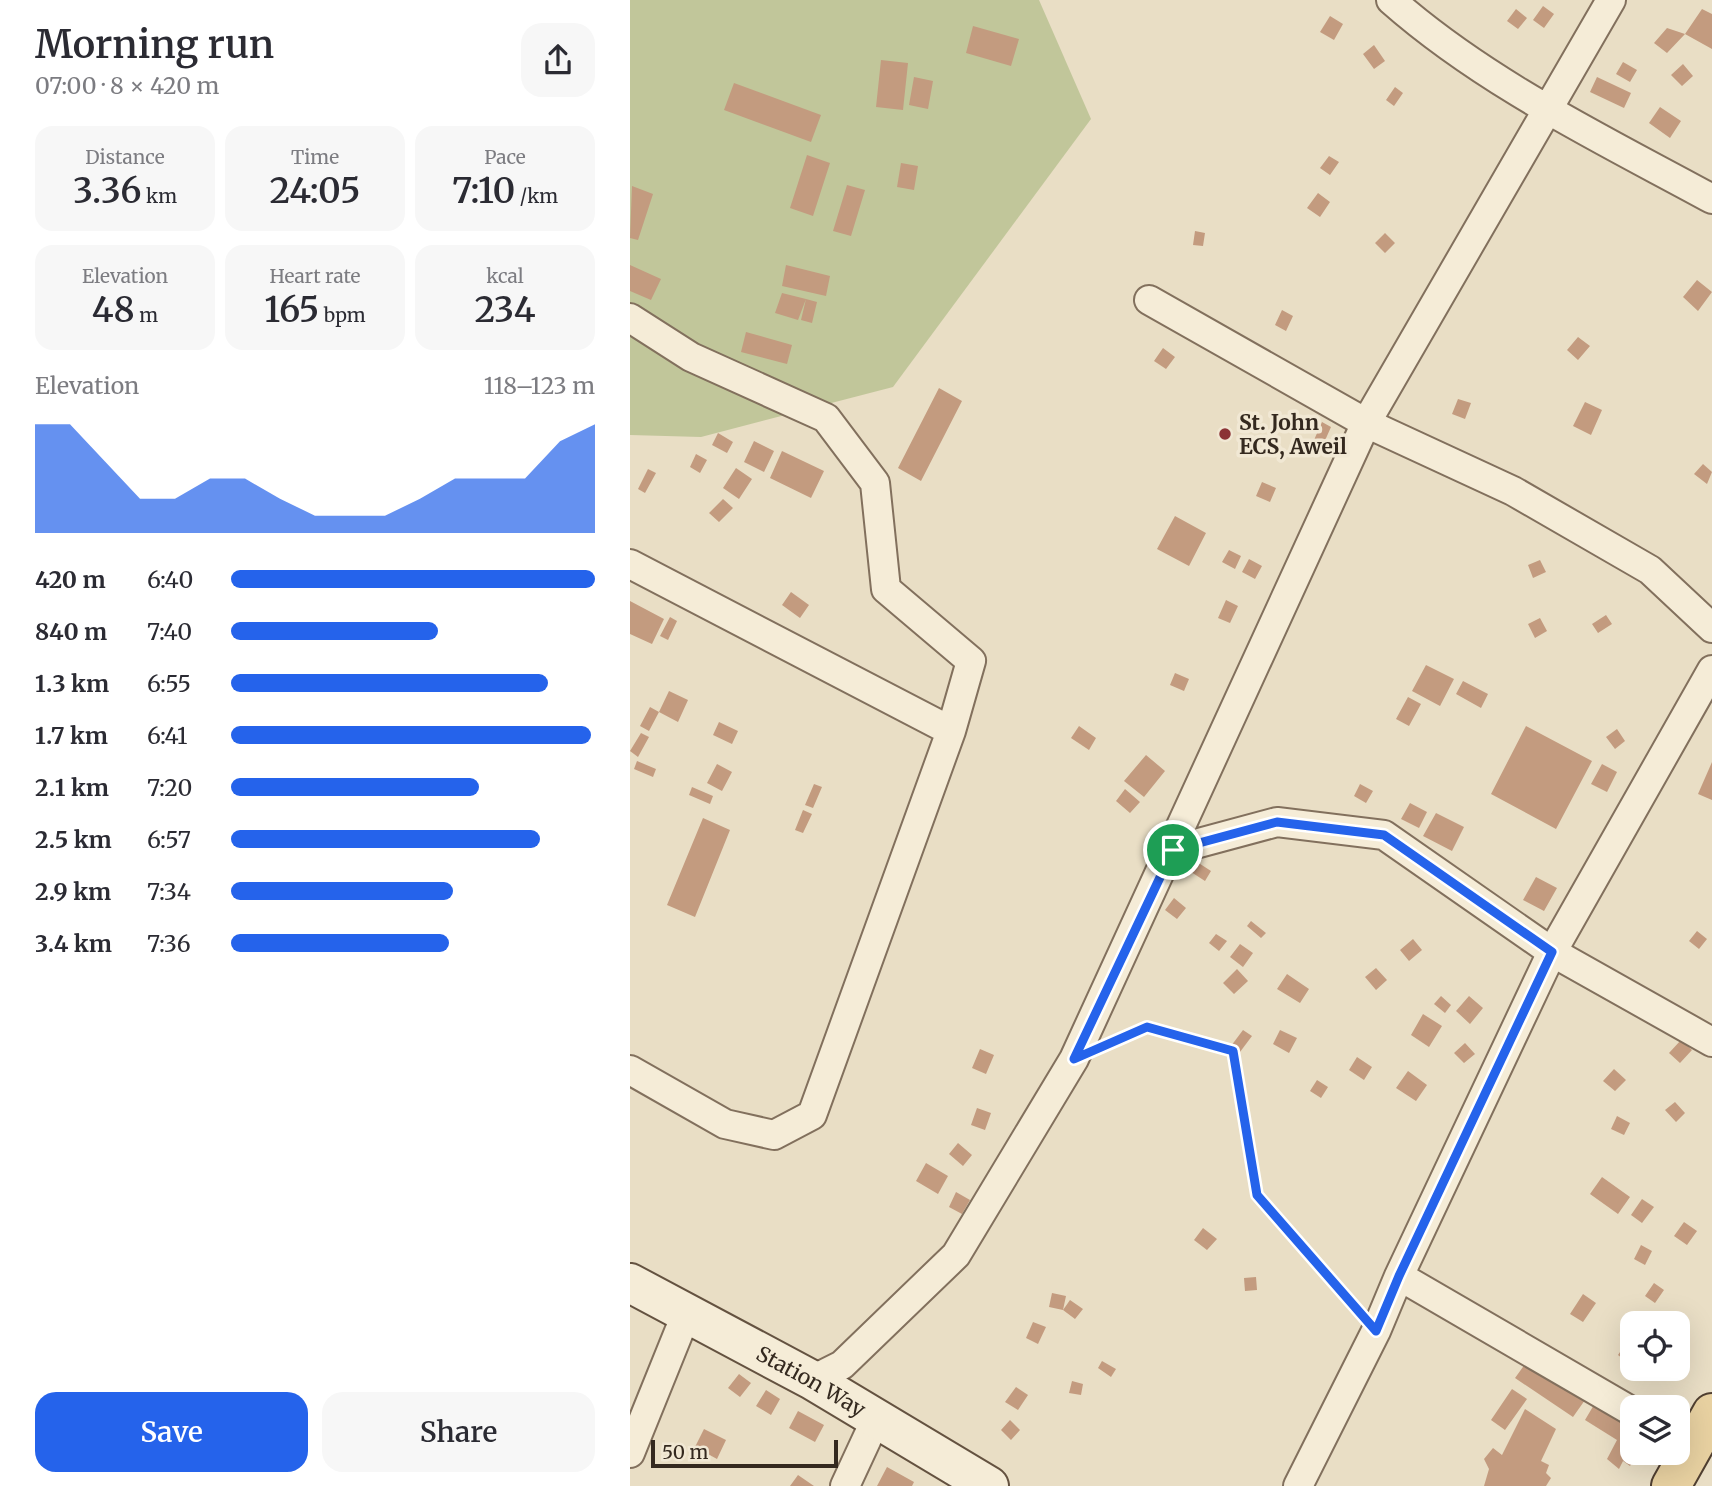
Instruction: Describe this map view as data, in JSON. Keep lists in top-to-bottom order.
{
  "streets": {
    "main road": ["Station Way"]
  },
  "places": ["St. John ECS, Aweil"],
  "scale_bar": "50 m",
  "page": {
    "heading": ["Morning run", "07:00 · 8 × 420 m"],
    "stats": [
      ["Distance", "3.36 km"],
      ["Time", "24:05"],
      ["Pace", "7:10 /km"],
      ["Elevation", "48 m"],
      ["Heart rate", "165 bpm"],
      ["kcal", "234"]
    ],
    "chart": ["Elevation", "118–123 m"],
    "list": [
      {
        "name": "420 m",
        "note": "6:40"
      },
      {
        "name": "840 m",
        "note": "7:40"
      },
      {
        "name": "1.3 km",
        "note": "6:55"
      },
      {
        "name": "1.7 km",
        "note": "6:41"
      },
      {
        "name": "2.1 km",
        "note": "7:20"
      },
      {
        "name": "2.5 km",
        "note": "6:57"
      },
      {
        "name": "2.9 km",
        "note": "7:34"
      },
      {
        "name": "3.4 km",
        "note": "7:36"
      }
    ],
    "buttons": ["Save", "Share"],
    "scale": "50 m"
  }
}
